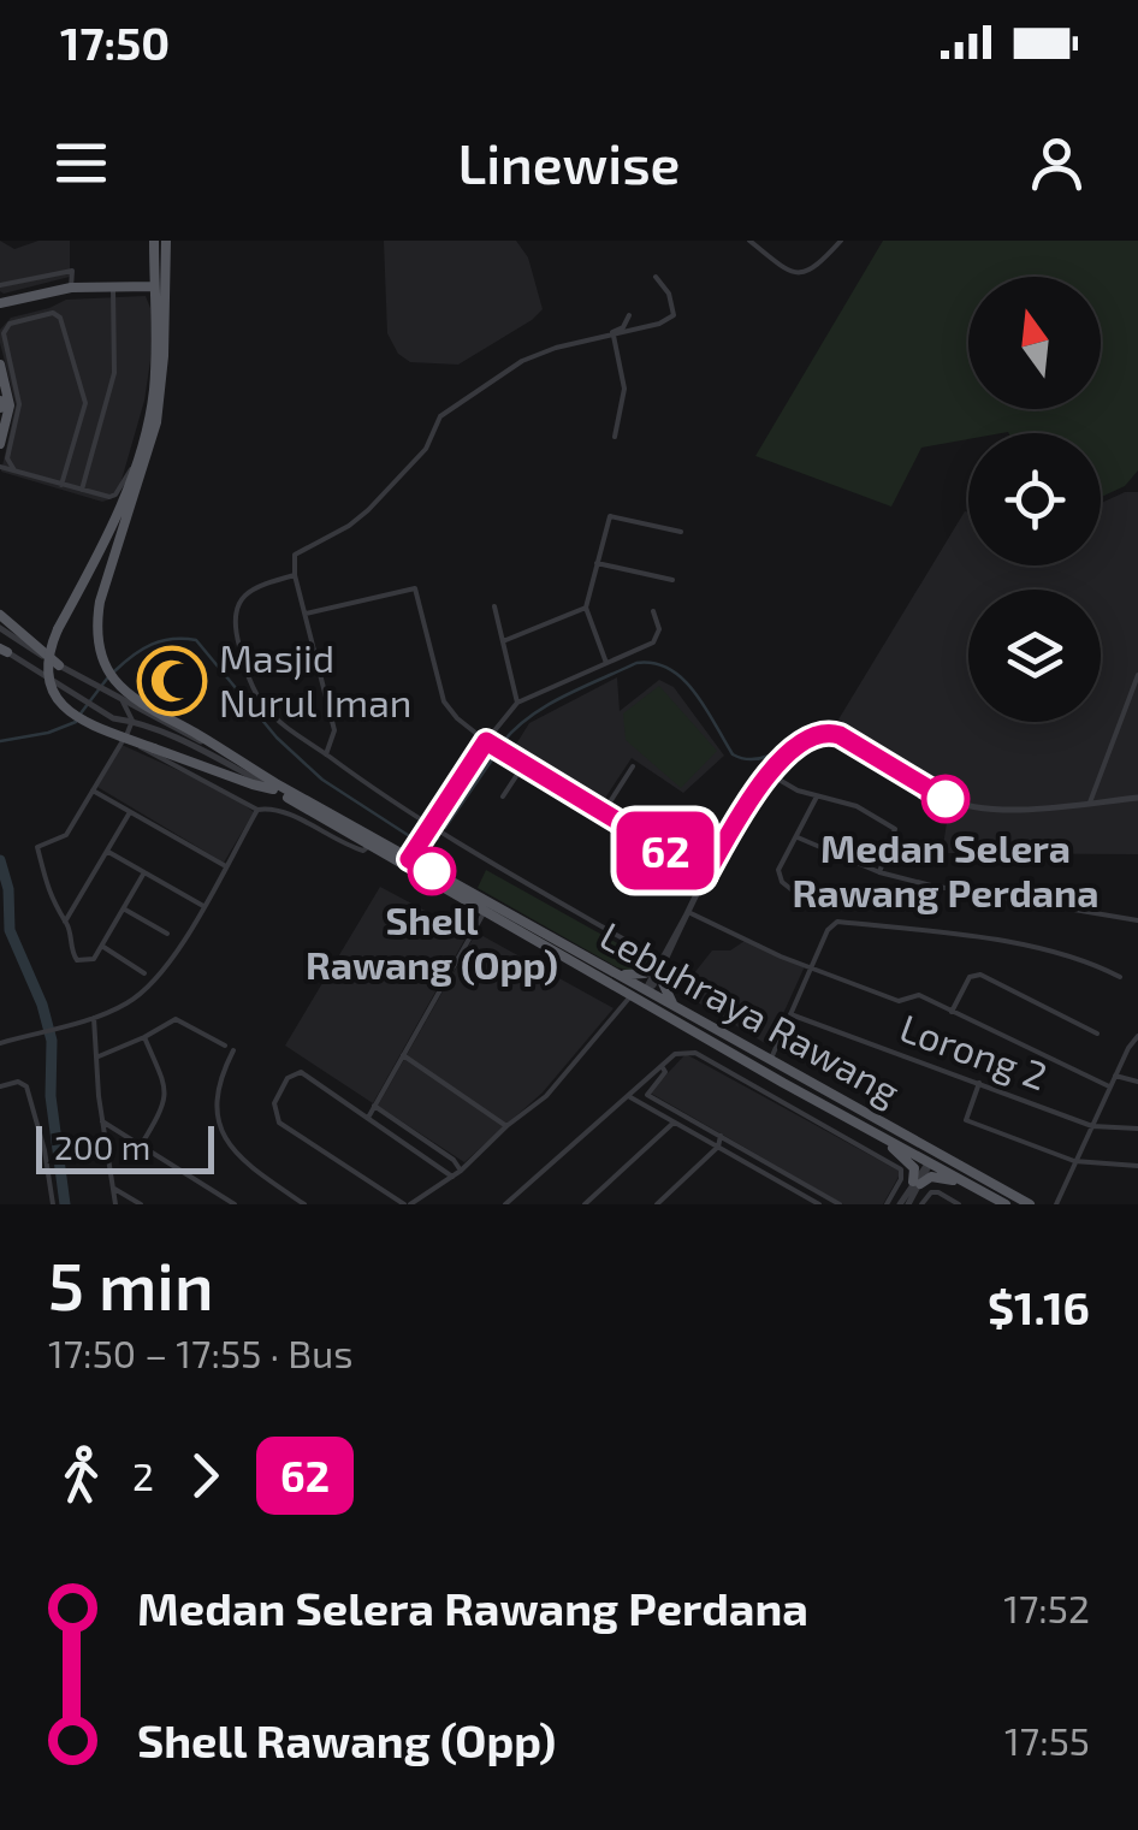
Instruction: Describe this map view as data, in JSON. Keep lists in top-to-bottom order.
{
  "streets": {
    "main road": ["Lebuhraya Rawang"],
    "street": ["Lorong 2"]
  },
  "places": {
    "mosque": ["Masjid Nurul Iman"],
    "other": ["Medan Selera Rawang Perdana", "Shell Rawang (Opp)"]
  },
  "lines": ["bus line 62"],
  "scale_bar": "200 m",
  "north": "top",
  "page": {
    "status": "17:50",
    "header": "Linewise",
    "on_map": "62",
    "scale": "200 m",
    "heading": ["5 min", "17:50 – 17:55 · Bus", "$1.16"],
    "legs": ["2", "62"],
    "list": [
      {
        "name": "Medan Selera Rawang Perdana",
        "value": "17:52"
      },
      {
        "name": "Shell Rawang (Opp)",
        "value": "17:55"
      }
    ]
  }
}
